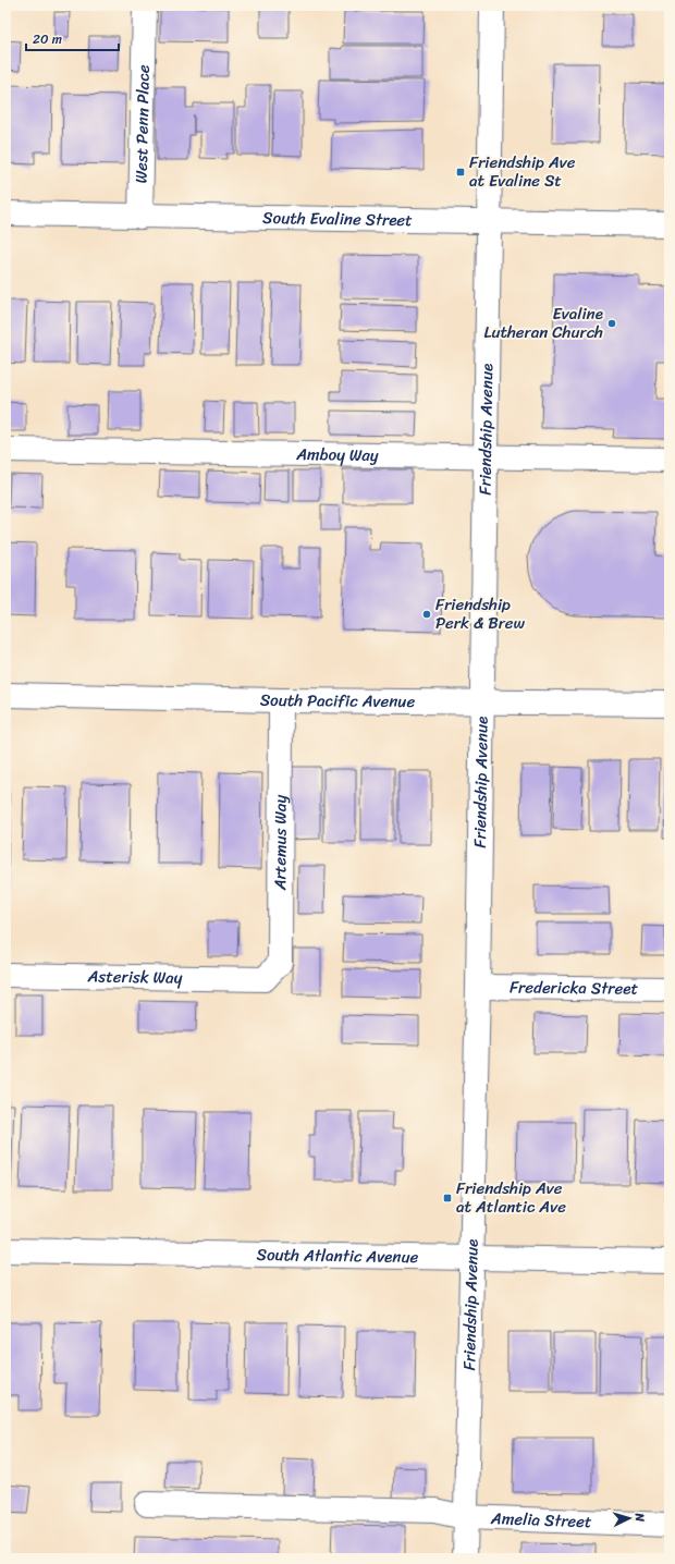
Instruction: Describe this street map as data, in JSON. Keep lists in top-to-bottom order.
{
  "streets": {
    "street": [
      "West Penn Place",
      "South Evaline Street",
      "Friendship Avenue",
      "Amboy Way",
      "South Pacific Avenue",
      "Artemus Way",
      "Asterisk Way",
      "Fredericka Street",
      "South Atlantic Avenue",
      "Amelia Street"
    ]
  },
  "crossings": [
    ["West Penn Place", "South Evaline Street"],
    ["South Evaline Street", "Friendship Avenue"],
    ["Friendship Avenue", "Amboy Way"],
    ["Friendship Avenue", "South Pacific Avenue"],
    ["Friendship Avenue", "Fredericka Street"],
    ["Friendship Avenue", "South Atlantic Avenue"],
    ["Friendship Avenue", "Amelia Street"],
    ["South Pacific Avenue", "Artemus Way"],
    ["Artemus Way", "Asterisk Way"]
  ],
  "places": {
    "transit": ["Friendship Ave at Evaline St", "Friendship Ave at Atlantic Ave"],
    "other": ["Evaline Lutheran Church", "Friendship Perk & Brew"]
  },
  "scale_bar": "20 m",
  "north": "right"
}
